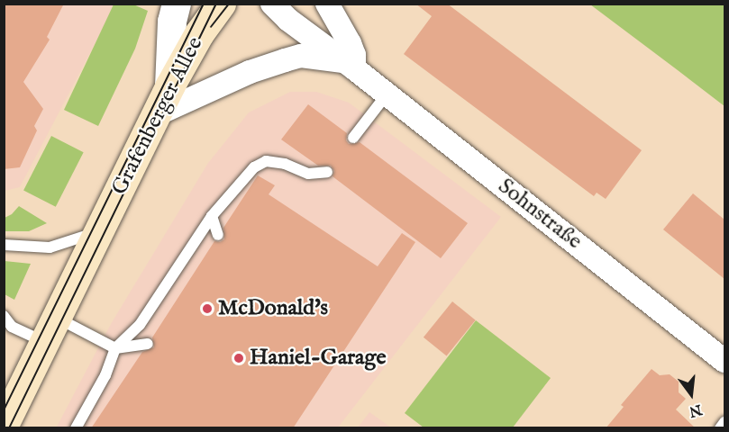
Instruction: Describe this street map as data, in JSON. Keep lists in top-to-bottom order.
{
  "streets": {
    "main road": ["Grafenberger Allee"],
    "street": ["Sohnstraße"]
  },
  "places": ["McDonald's", "Haniel-Garage"],
  "north": "bottom"
}
